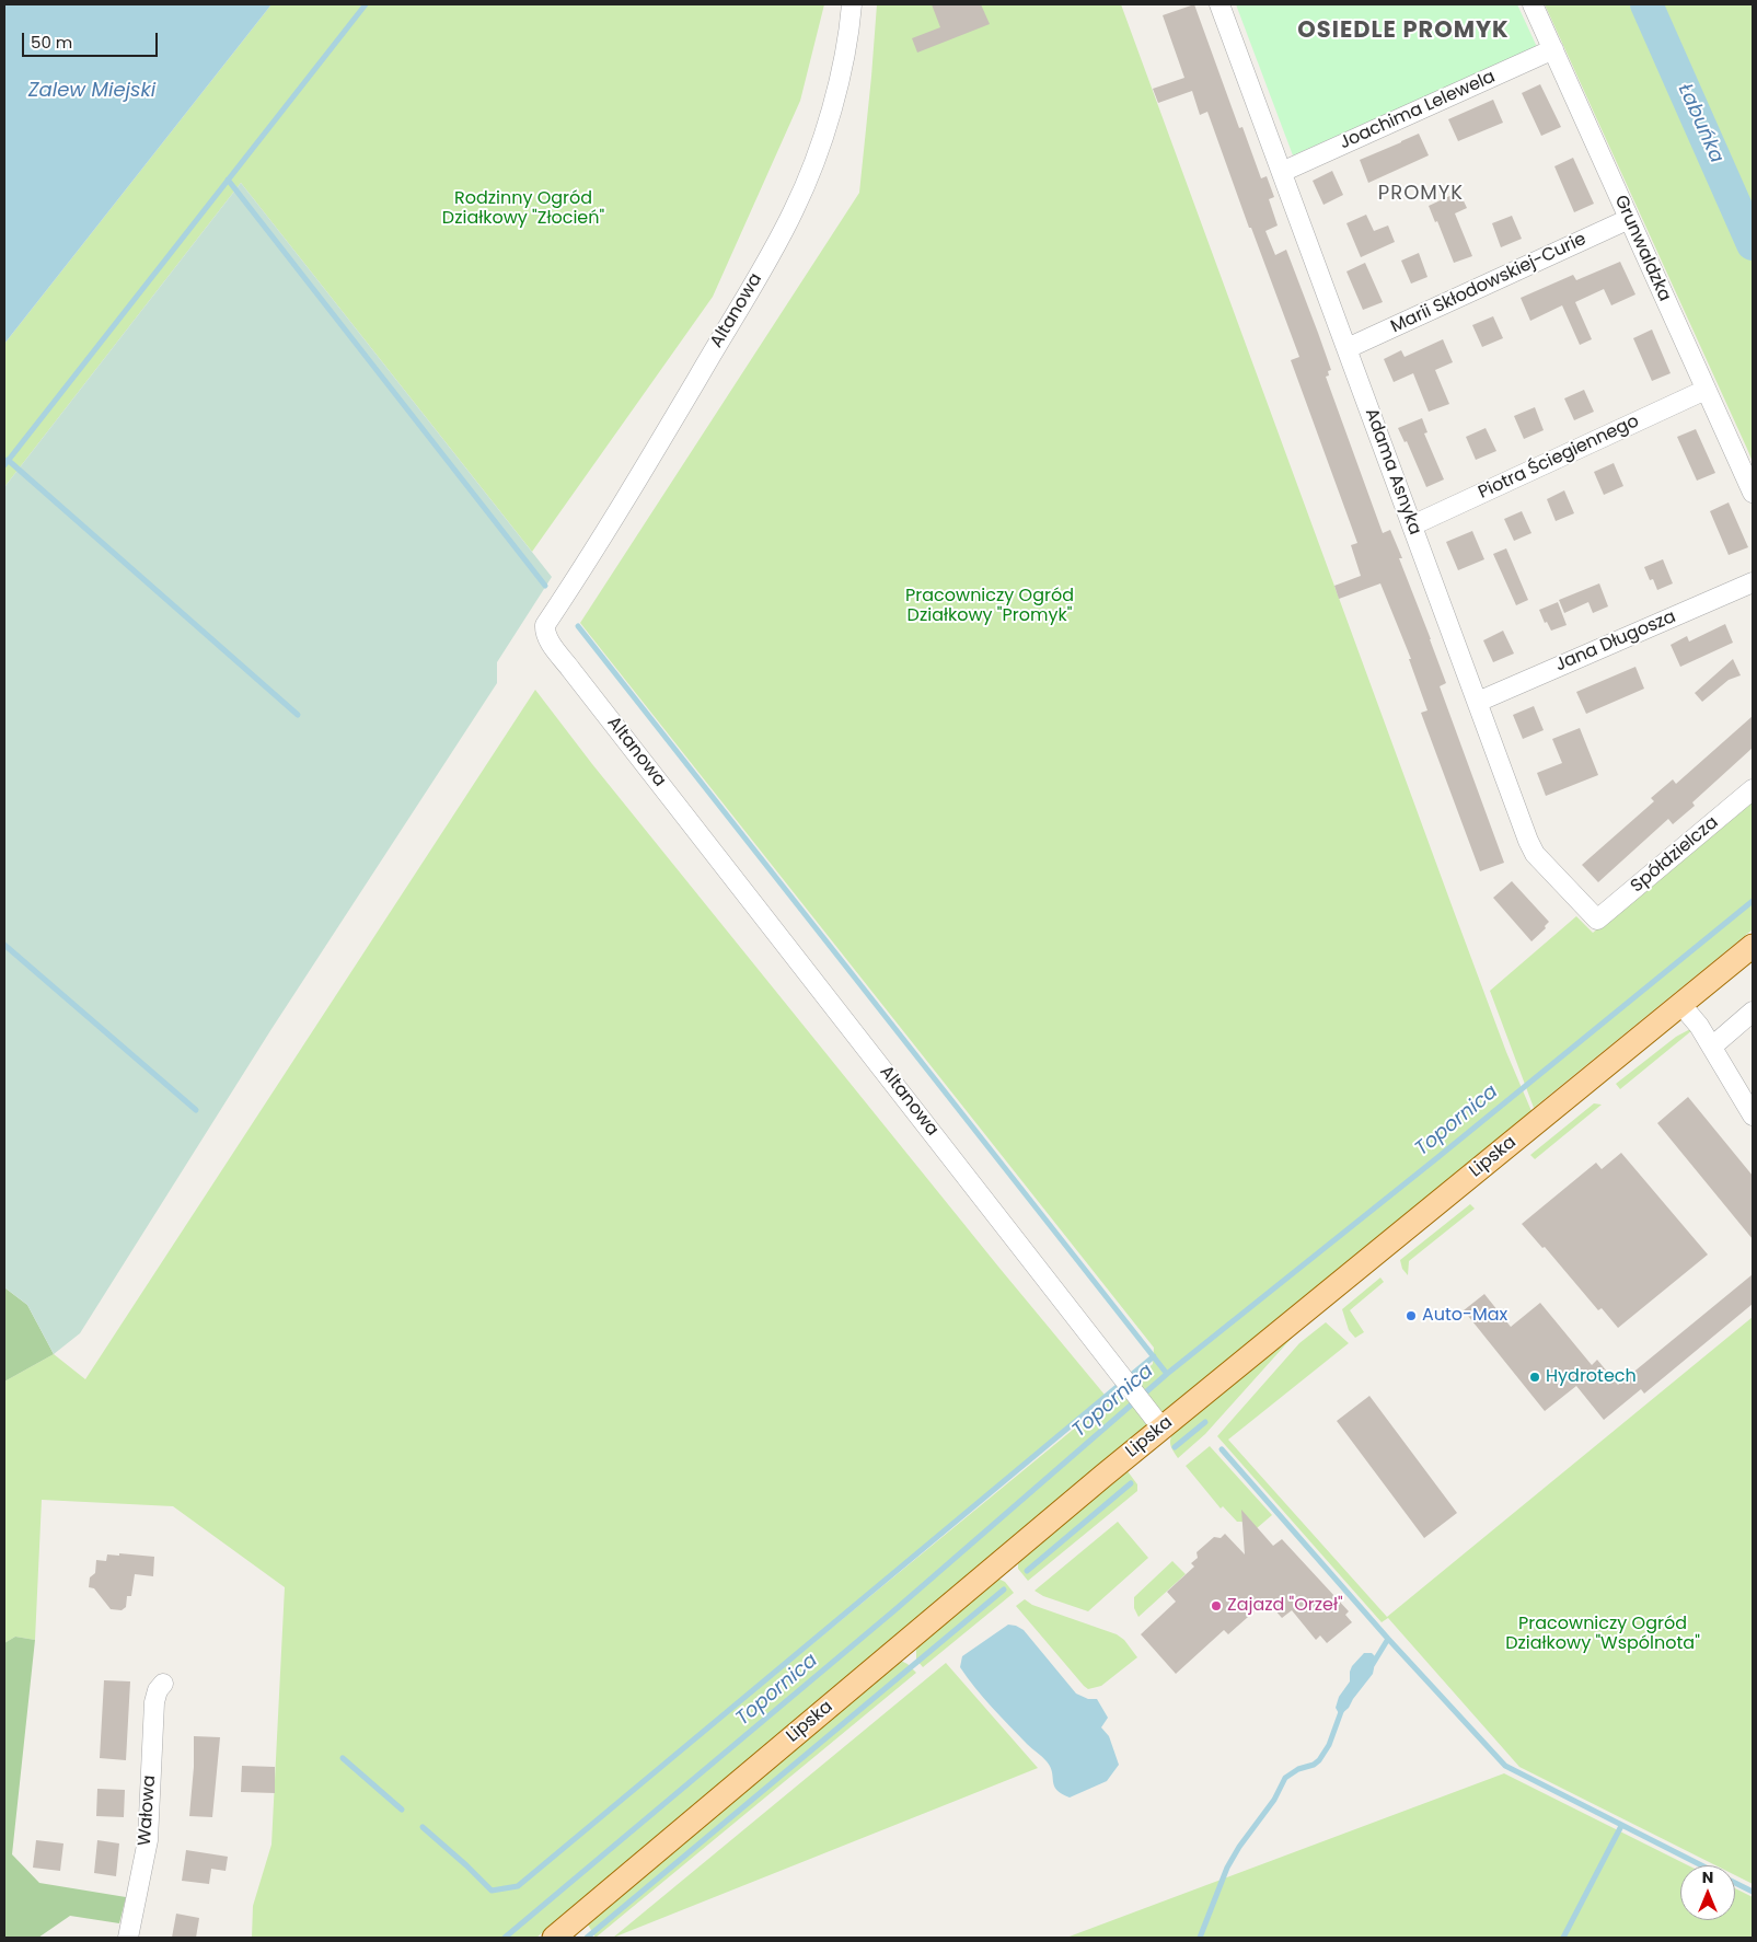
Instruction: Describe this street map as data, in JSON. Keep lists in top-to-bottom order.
{
  "streets": {
    "main road": ["Lipska"],
    "street": [
      "Joachima Lelewela",
      "Grunwaldzka",
      "Marii Skłodowskiej-Curie",
      "Altanowa",
      "Piotra Ściegiennego",
      "Adama Asnyka",
      "Jana Długosza",
      "Spółdzielcza",
      "Wałowa"
    ]
  },
  "crossings": [
    ["Joachima Lelewela", "Grunwaldzka"],
    ["Joachima Lelewela", "Adama Asnyka"],
    ["Grunwaldzka", "Marii Skłodowskiej-Curie"],
    ["Grunwaldzka", "Piotra Ściegiennego"],
    ["Marii Skłodowskiej-Curie", "Adama Asnyka"],
    ["Altanowa", "Lipska"],
    ["Piotra Ściegiennego", "Adama Asnyka"],
    ["Adama Asnyka", "Jana Długosza"],
    ["Adama Asnyka", "Spółdzielcza"]
  ],
  "districts": ["OSIEDLE PROMYK", "PROMYK"],
  "water": ["Zalew Miejski", "Łabuńka", "Topornica"],
  "parks": ["Rodzinny Ogród Działkowy \"Złocień\"", "Pracowniczy Ogród Działkowy \"Promyk\"", "Pracowniczy Ogród Działkowy \"Wspólnota\""],
  "places": ["Auto-Max", "Hydrotech", "Zajazd \"Orzeł\""],
  "scale_bar": "50 m",
  "north": "top"
}
